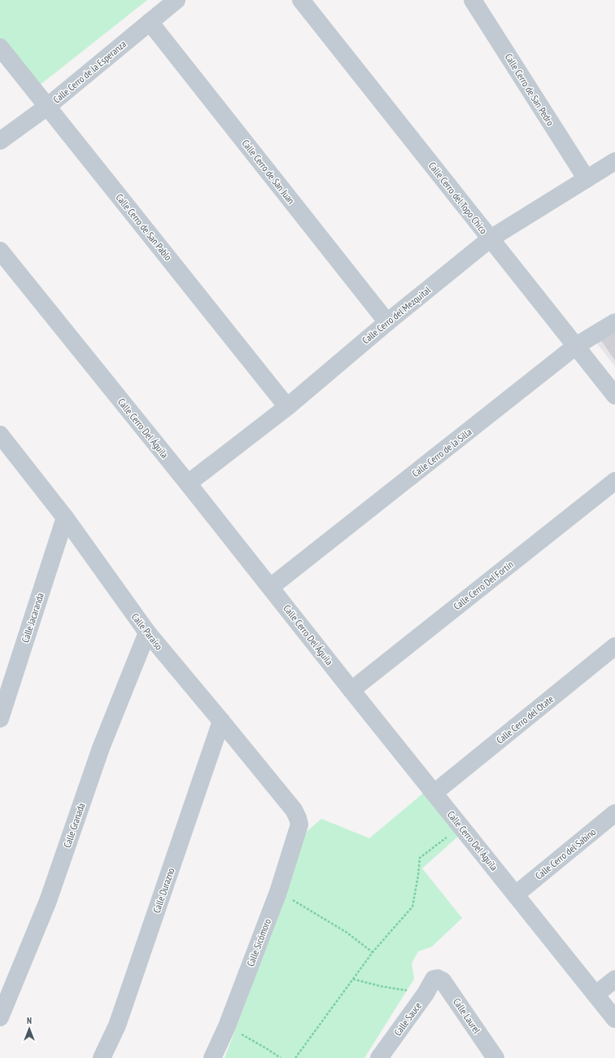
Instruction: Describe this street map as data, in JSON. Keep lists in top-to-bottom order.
{
  "streets": {
    "street": [
      "Calle Cerro de la Esperanza",
      "Calle Cerro de San Pedro",
      "Calle Cerro de San Juan",
      "Calle Cerro del Topo Chico",
      "Calle Cerro de San Pablo",
      "Calle Cerro del Mezquital",
      "Calle Cerro Del Águila",
      "Calle Cerro de la Silla",
      "Calle Cerro Del Fortín",
      "Calle Jacaranda",
      "Calle Paraíso",
      "Calle Cerro del Otate",
      "Calle Granada",
      "Calle Cerro del Sabino",
      "Calle Durazno",
      "Calle Sicómoro",
      "Calle Laurel",
      "Calle Sauce"
    ]
  },
  "crossings": [
    ["Calle Cerro de la Esperanza", "Calle Cerro de San Juan"],
    ["Calle Cerro de la Esperanza", "Calle Cerro de San Pablo"],
    ["Calle Cerro de San Pedro", "Calle Cerro del Mezquital"],
    ["Calle Cerro de San Juan", "Calle Cerro del Mezquital"],
    ["Calle Cerro del Topo Chico", "Calle Cerro del Mezquital"],
    ["Calle Cerro del Topo Chico", "Calle Cerro de la Silla"],
    ["Calle Cerro de San Pablo", "Calle Cerro del Mezquital"],
    ["Calle Cerro del Mezquital", "Calle Cerro Del Águila"],
    ["Calle Cerro Del Águila", "Calle Cerro de la Silla"],
    ["Calle Cerro Del Águila", "Calle Cerro Del Fortín"],
    ["Calle Cerro Del Águila", "Calle Cerro del Otate"],
    ["Calle Cerro Del Águila", "Calle Cerro del Sabino"],
    ["Calle Jacaranda", "Calle Paraíso"],
    ["Calle Paraíso", "Calle Granada"],
    ["Calle Paraíso", "Calle Durazno"],
    ["Calle Paraíso", "Calle Sicómoro"],
    ["Calle Laurel", "Calle Sauce"]
  ],
  "north": "top"
}
